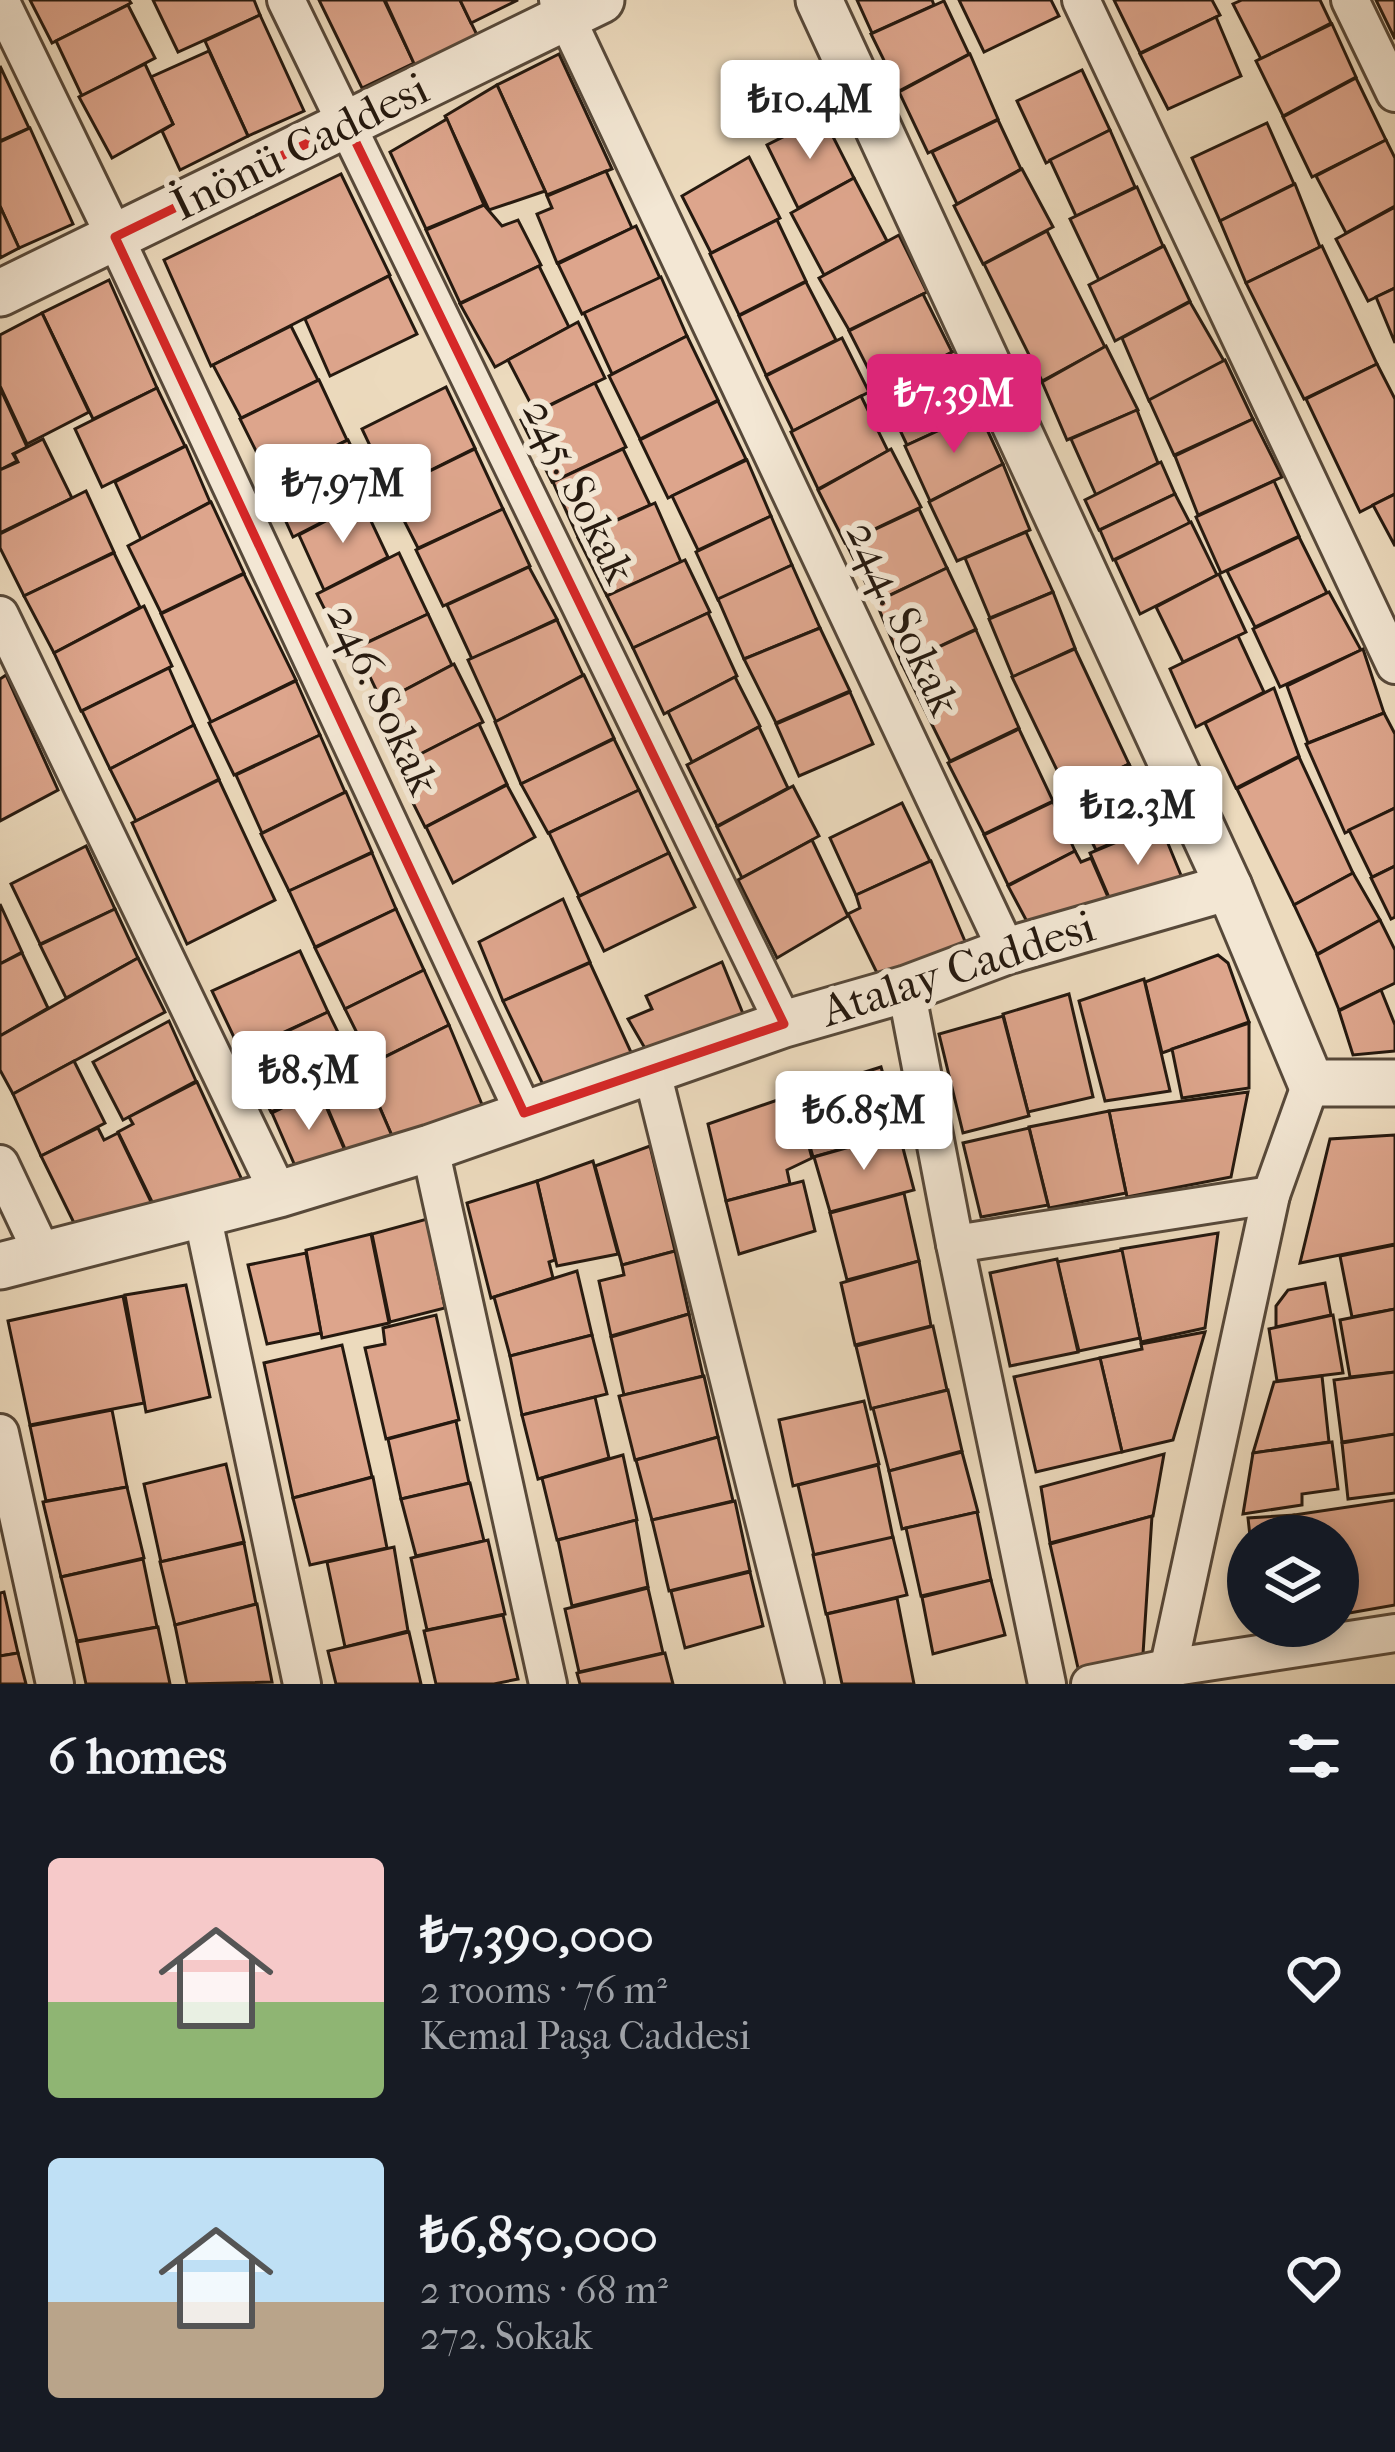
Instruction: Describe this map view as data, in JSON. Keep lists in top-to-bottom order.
{
  "streets": {
    "street": [
      "İnönü Caddesi",
      "245. Sokak",
      "244. Sokak",
      "246. Sokak",
      "Atalay Caddesi"
    ]
  },
  "crossings": [
    ["İnönü Caddesi", "245. Sokak"],
    ["İnönü Caddesi", "244. Sokak"],
    ["İnönü Caddesi", "246. Sokak"],
    ["245. Sokak", "Atalay Caddesi"],
    ["244. Sokak", "Atalay Caddesi"],
    ["246. Sokak", "Atalay Caddesi"]
  ],
  "page": {
    "price": [
      "₺10.4M",
      "₺7.39M",
      "₺7.97M",
      "₺12.3M",
      "₺8.5M",
      "₺6.85M"
    ],
    "heading": "6 homes",
    "list": [
      {
        "name": "₺7,390,000",
        "note": "2 rooms · 76 m² · Kemal Paşa Caddesi"
      },
      {
        "name": "₺6,850,000",
        "note": "2 rooms · 68 m² · 272. Sokak"
      }
    ]
  }
}
